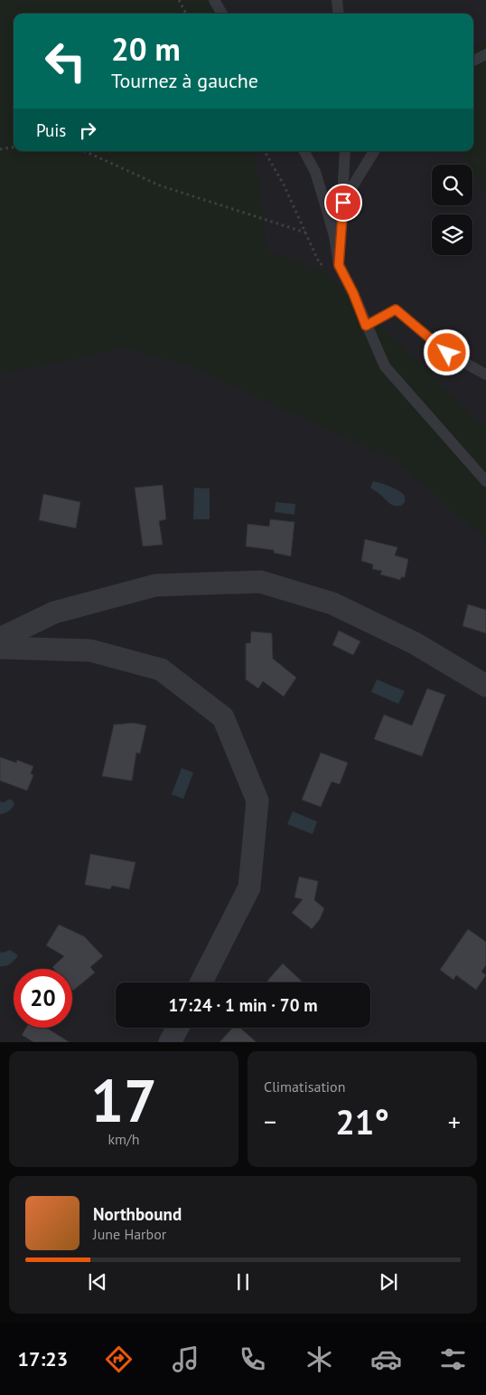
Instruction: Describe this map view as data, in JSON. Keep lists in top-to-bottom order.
{
  "page": {
    "turn": ["20 m", "Tournez à gauche"],
    "then": "Puis",
    "limit": "20",
    "trip": "17:24 · 1 min · 70 m",
    "tile": [
      ["17", "km/h"],
      "Climatisation"
    ],
    "heat": ["−", "21°", "+"],
    "song": ["Northbound", "June Harbor"],
    "tabs": "17:23"
  }
}
